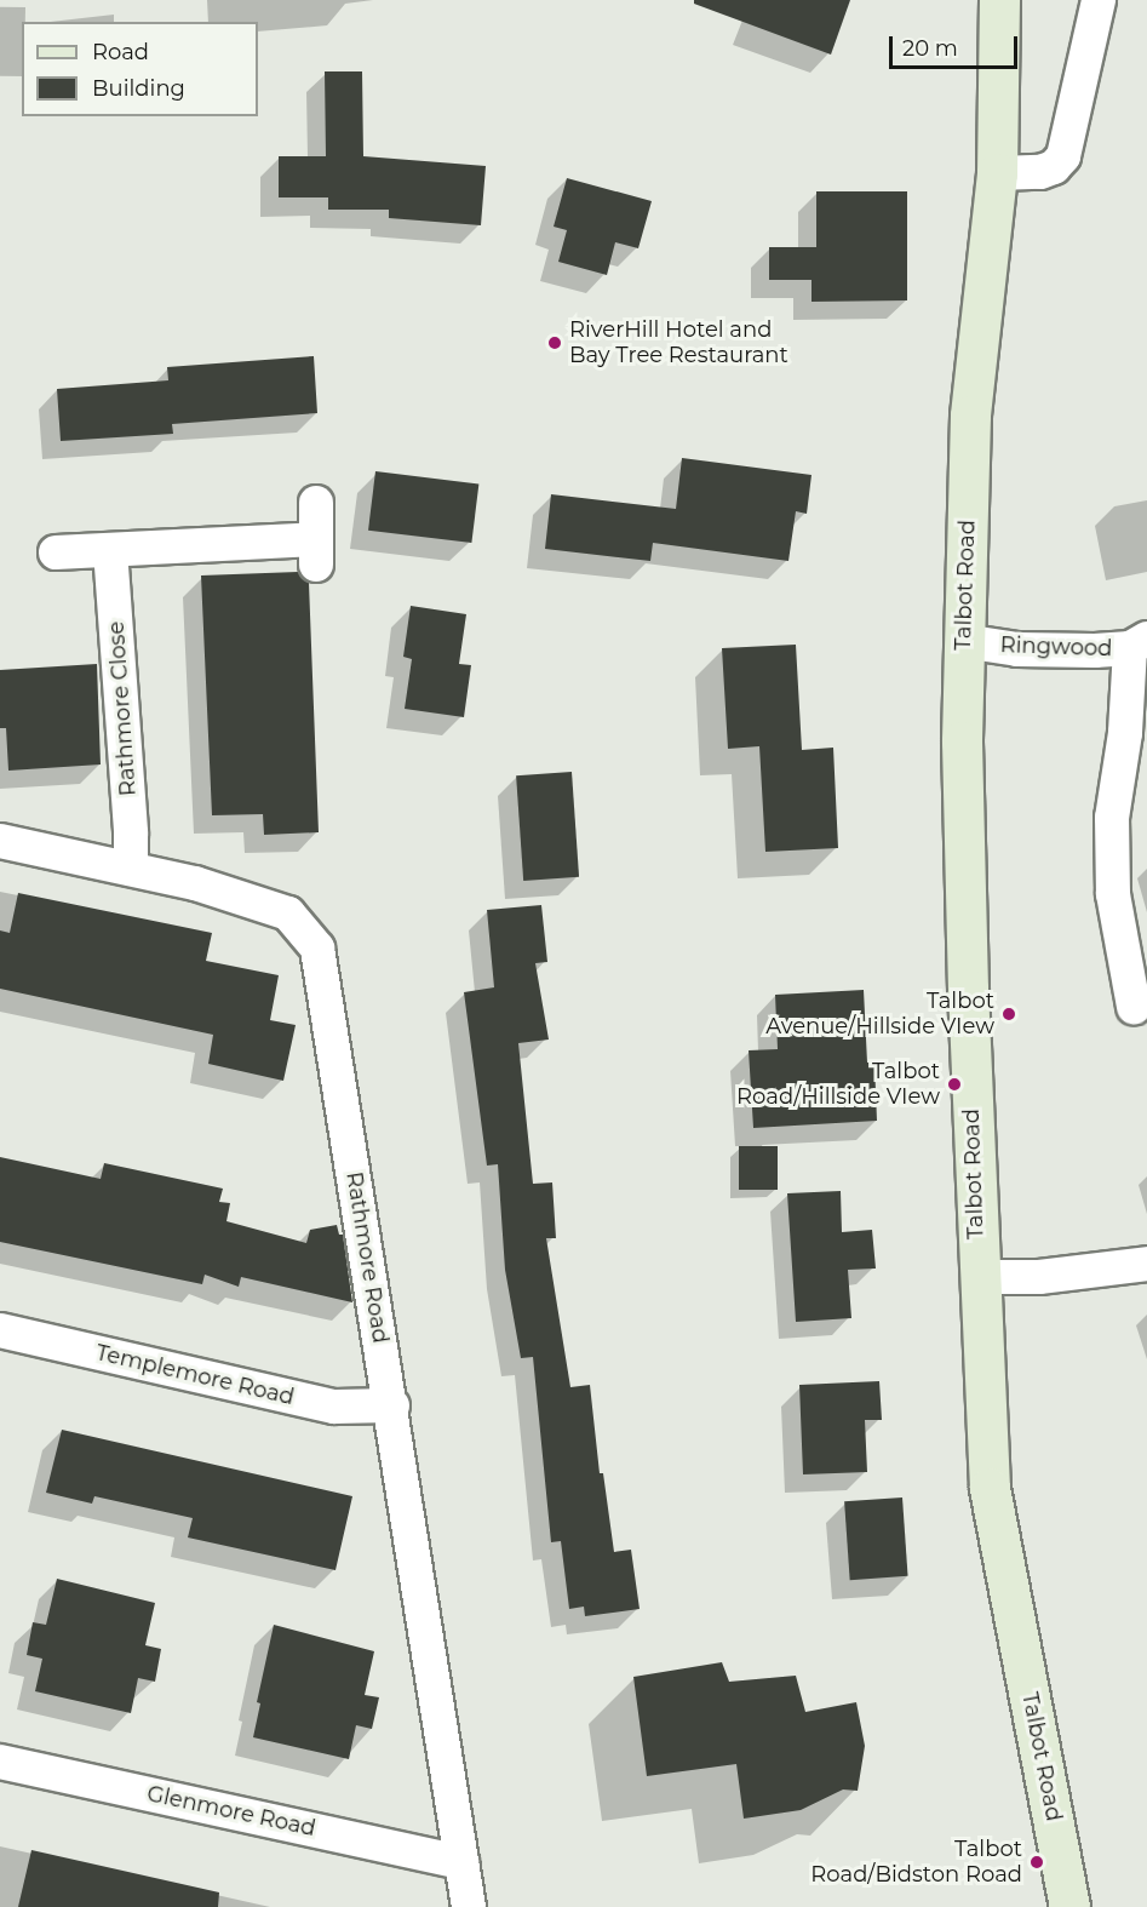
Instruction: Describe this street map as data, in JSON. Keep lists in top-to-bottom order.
{
  "streets": {
    "main road": ["Talbot Road"],
    "street": [
      "Ringwood",
      "Rathmore Close",
      "Rathmore Road",
      "Templemore Road",
      "Glenmore Road"
    ]
  },
  "crossings": [
    ["Talbot Road", "Ringwood"],
    ["Rathmore Close", "Rathmore Road"],
    ["Rathmore Road", "Templemore Road"],
    ["Rathmore Road", "Glenmore Road"]
  ],
  "places": [
    "RiverHill Hotel and Bay Tree Restaurant",
    "Talbot Avenue/Hillside VIew",
    "Talbot Road/Hillside VIew",
    "Talbot Road/Bidston Road"
  ],
  "legend": ["Road", "Building"],
  "scale_bar": "20 m"
}
